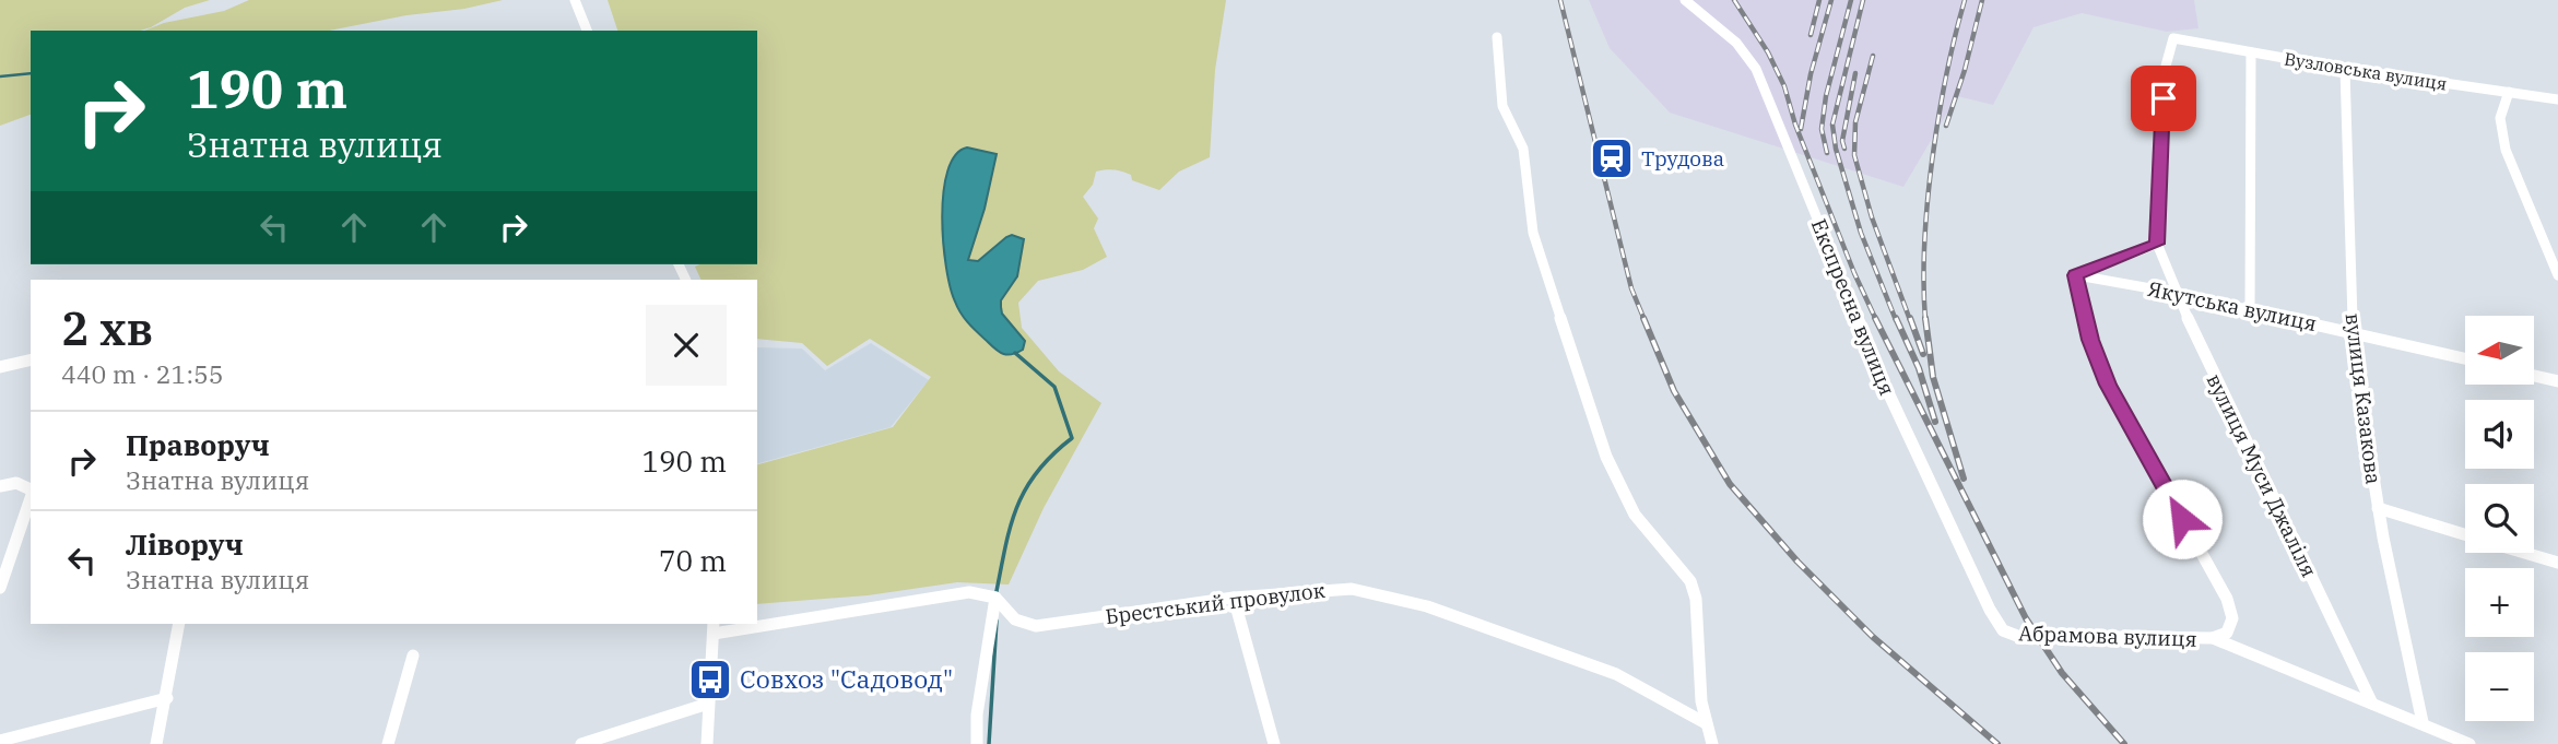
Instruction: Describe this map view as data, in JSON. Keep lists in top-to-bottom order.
{
  "streets": {
    "street": [
      "Вузловська вулиця",
      "Якутська вулиця",
      "Експресна вулиця",
      "вулиця Казакова",
      "вулиця Муси Джаліля",
      "Брестський провулок",
      "Абрамова вулиця"
    ]
  },
  "crossings": [
    ["Вузловська вулиця", "вулиця Казакова"],
    ["Вузловська вулиця", "вулиця Муси Джаліля"],
    ["Якутська вулиця", "вулиця Казакова"],
    ["Якутська вулиця", "вулиця Муси Джаліля"],
    ["Експресна вулиця", "Абрамова вулиця"]
  ],
  "places": {
    "station": ["Трудова"],
    "bus stop": ["Совхоз \"Садовод\""]
  },
  "north": "left",
  "page": {
    "turn": ["190 m", "Знатна вулиця"],
    "heading": ["2 хв", "440 m · 21:55"],
    "map_buttons": ["+", "−"],
    "list": [
      {
        "name": "Праворуч",
        "note": "Знатна вулиця",
        "value": "190 m"
      },
      {
        "name": "Ліворуч",
        "note": "Знатна вулиця",
        "value": "70 m"
      }
    ]
  }
}
